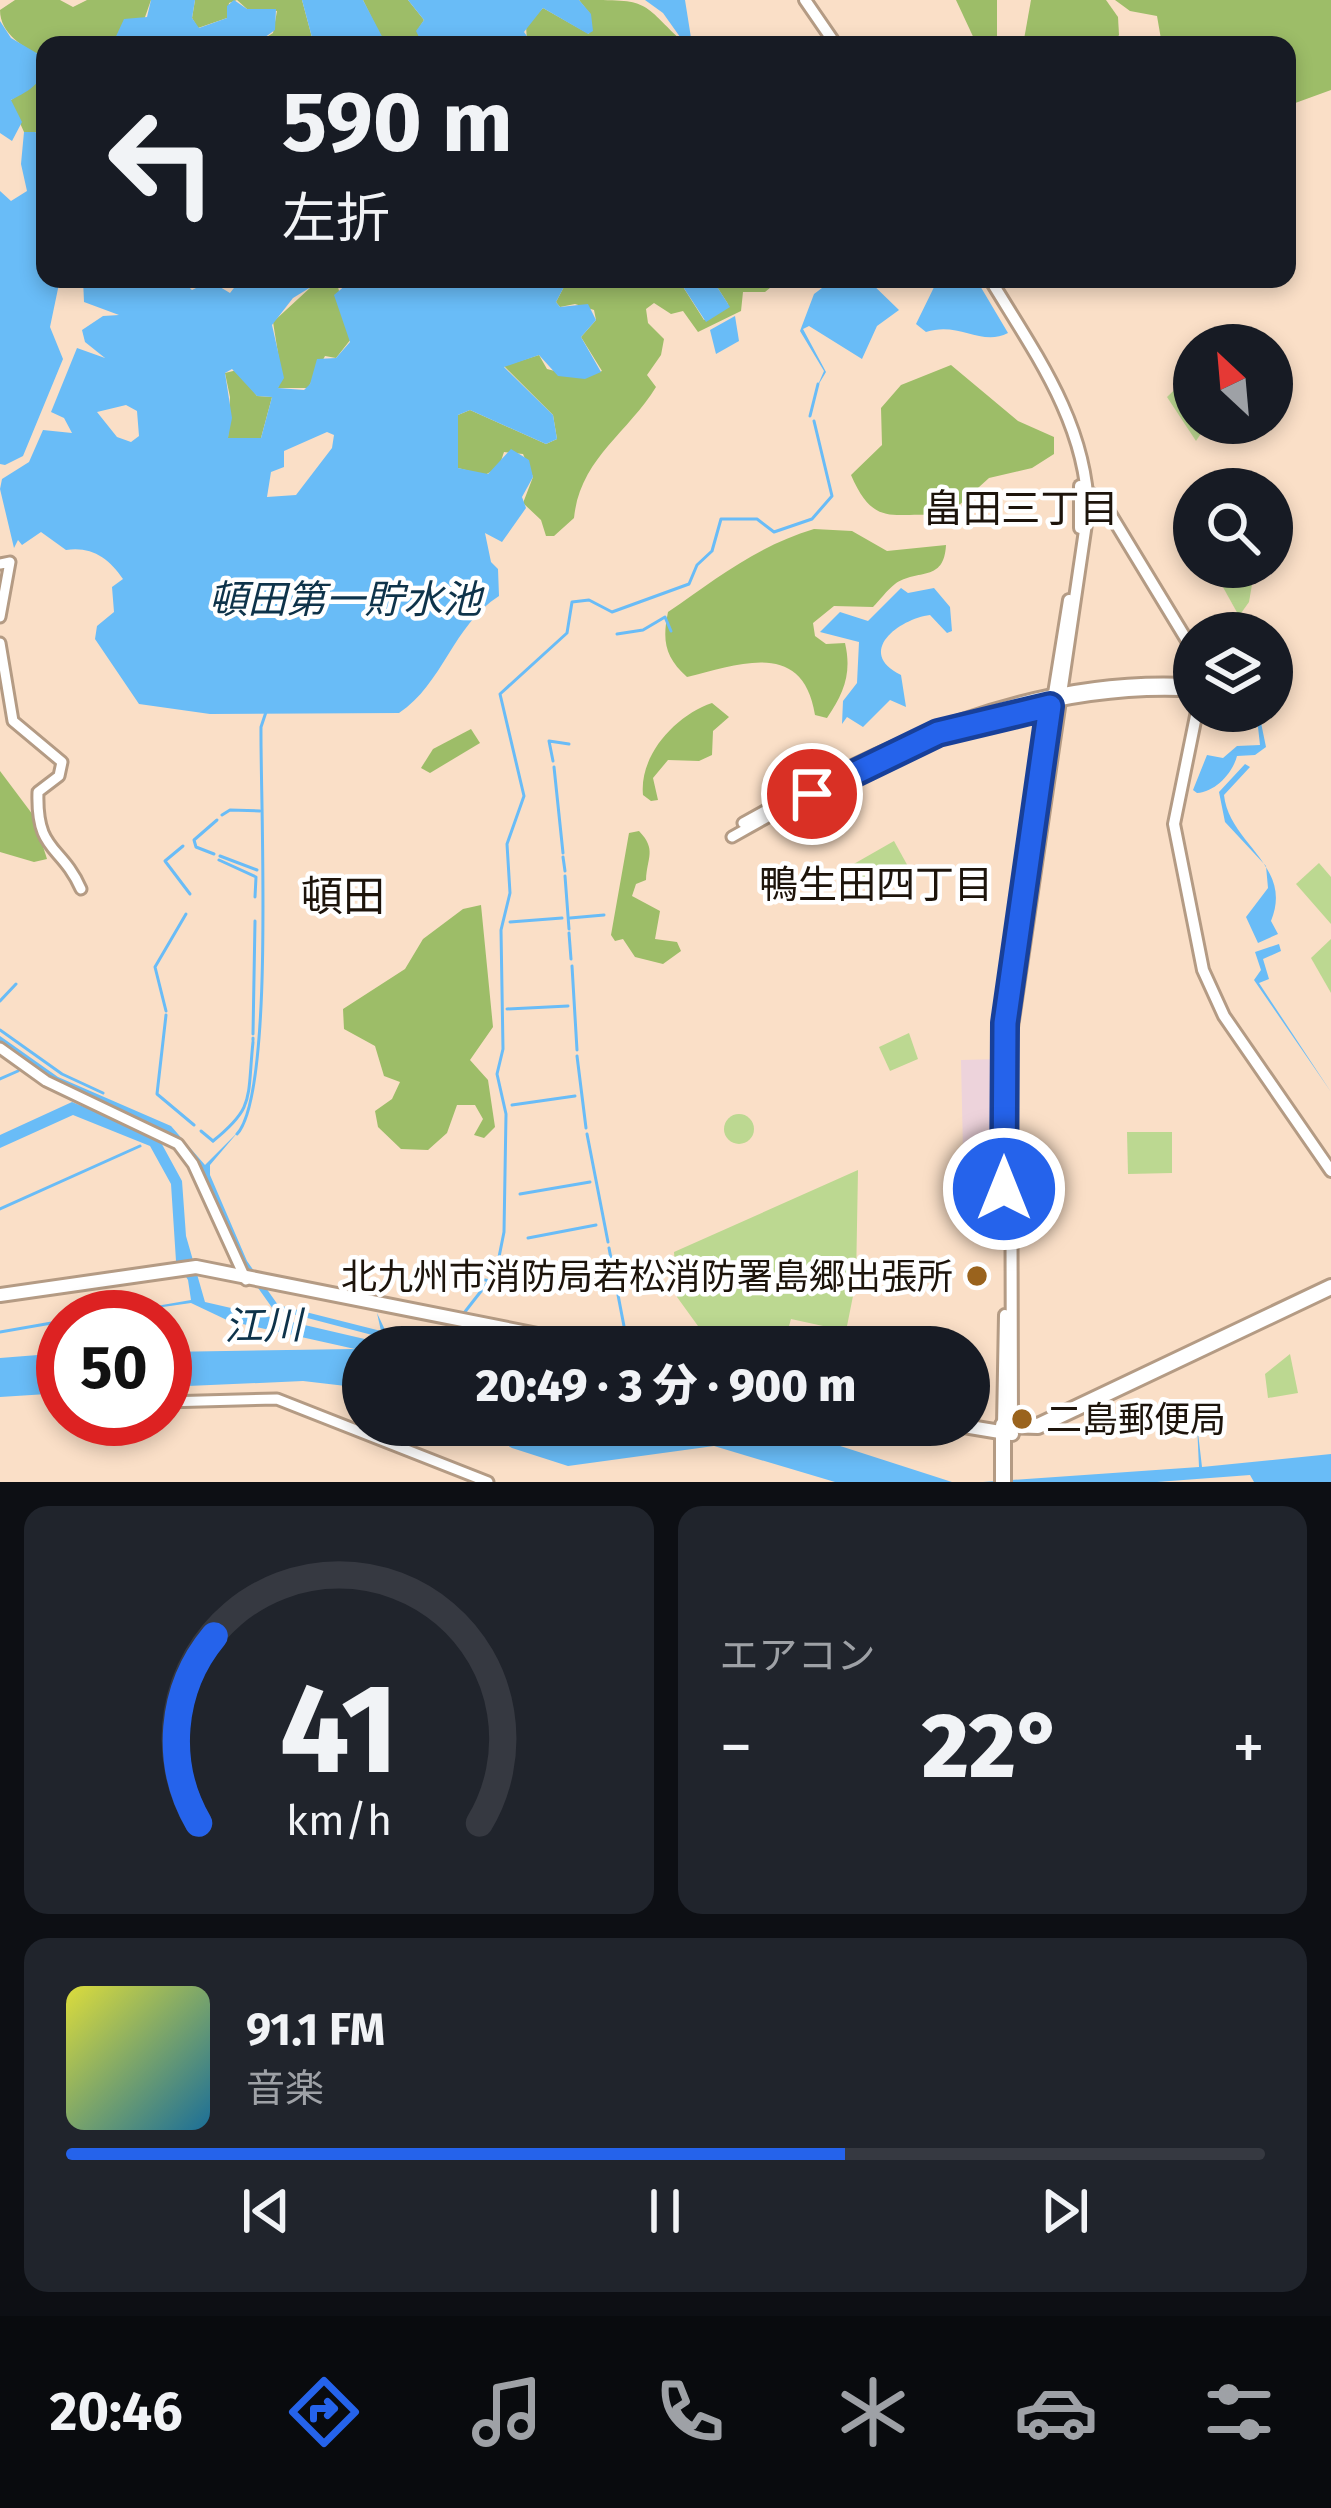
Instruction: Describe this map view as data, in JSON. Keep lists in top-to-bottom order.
{
  "districts": ["畠田三丁目", "鴨生田四丁目", "頓田"],
  "water": ["頓田第一貯水池", "江川"],
  "places": ["北九州市消防局若松消防署島郷出張所", "二島郵便局"],
  "north": "top left",
  "page": {
    "turn": ["590 m", "左折"],
    "limit": "50",
    "trip": "20:49 · 3 分 · 900 m",
    "tile": "エアコン",
    "heat": ["−", "22°", "+"],
    "song": ["91.1 FM", "音楽"],
    "tabs": "20:46",
    "gauge": ["41", "km/h"]
  }
}
